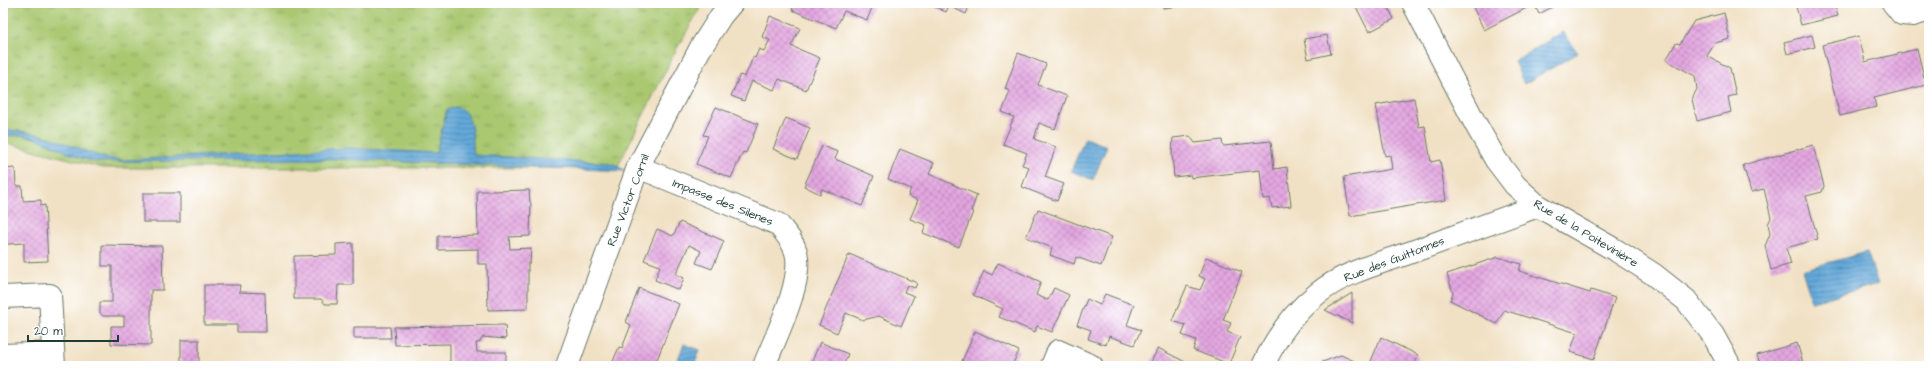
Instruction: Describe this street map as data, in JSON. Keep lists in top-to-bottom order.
{
  "streets": {
    "street": [
      "Rue Victor Cornil",
      "Impasse des Silenes",
      "Rue de la Poitevinière",
      "Rue des Guittonnes"
    ]
  },
  "crossings": [
    ["Rue Victor Cornil", "Impasse des Silenes"],
    ["Rue de la Poitevinière", "Rue des Guittonnes"]
  ],
  "scale_bar": "20 m"
}
